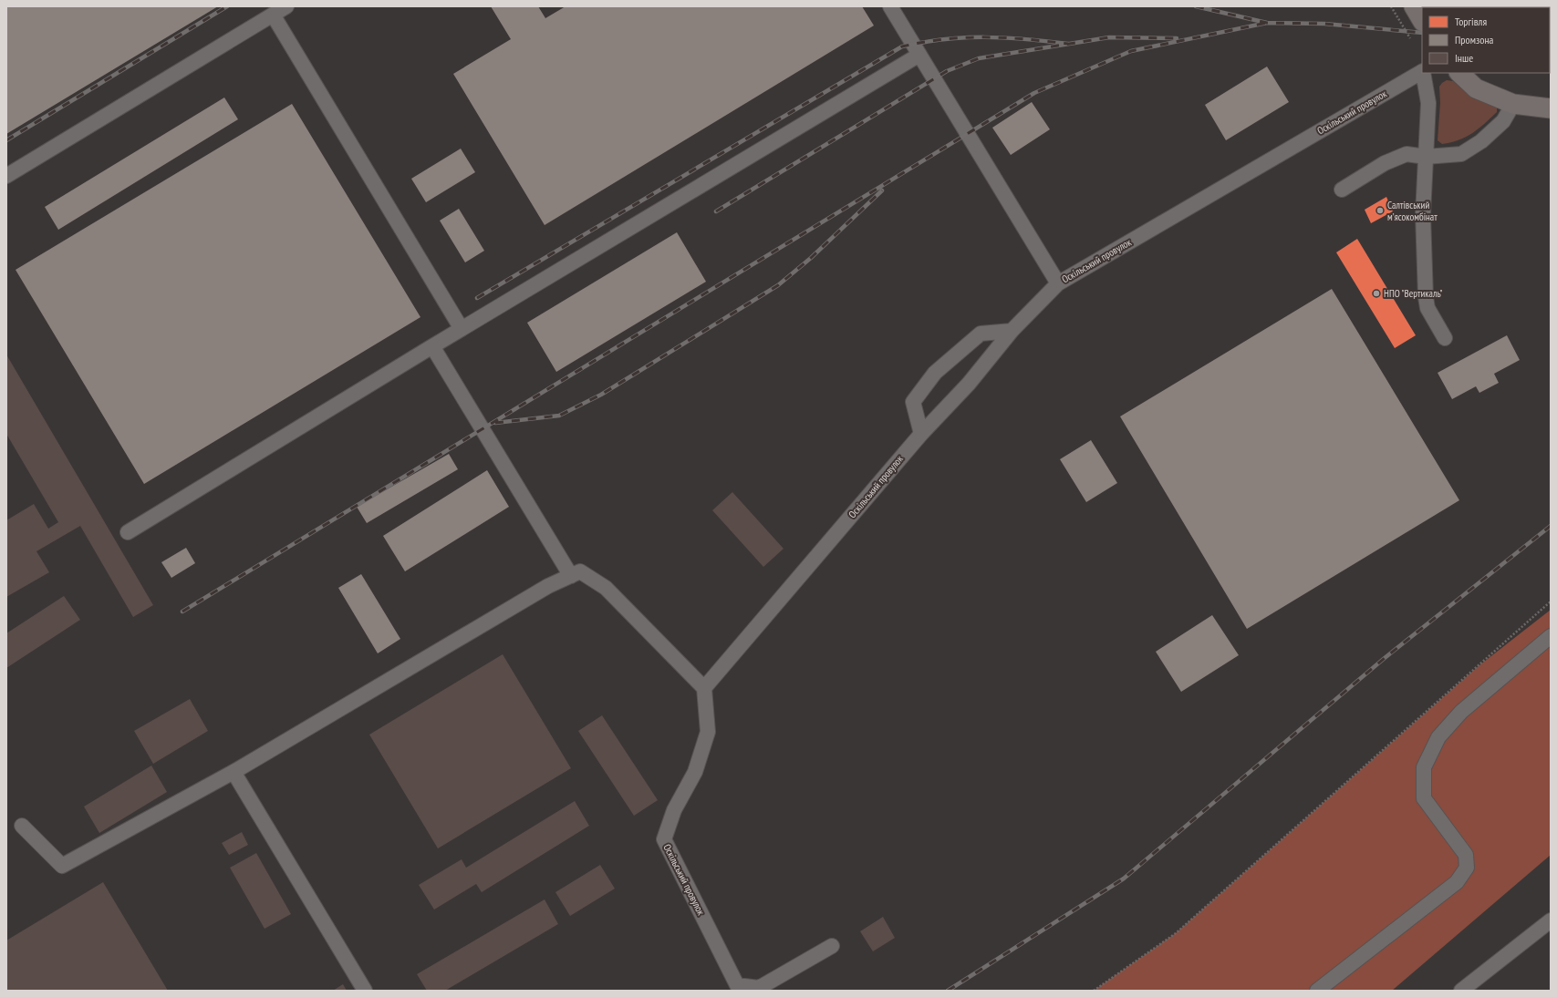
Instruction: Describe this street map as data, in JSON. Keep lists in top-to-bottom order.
{
  "streets": {
    "street": ["Оскільський провулок"]
  },
  "places": ["Салтівський мʼясокомбінат", "НПО \"Вертикаль\""],
  "legend": ["Торгівля", "Промзона", "Інше"]
}
